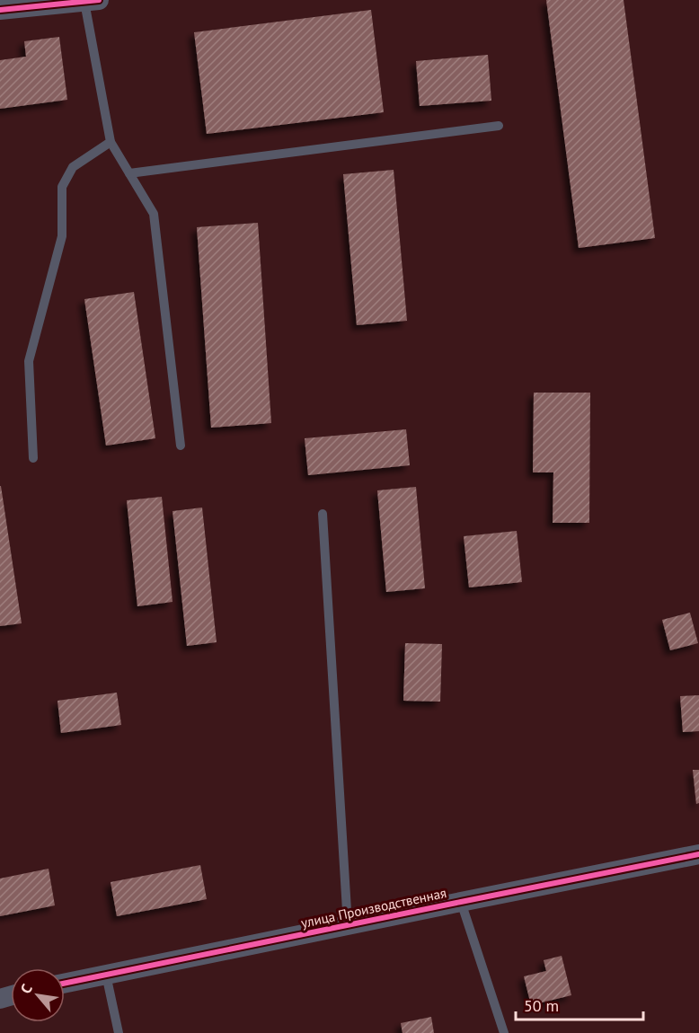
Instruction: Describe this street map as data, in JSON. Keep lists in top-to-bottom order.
{
  "streets": {
    "street": ["улица Производственная"]
  },
  "scale_bar": "50 m",
  "north": "top left"
}
